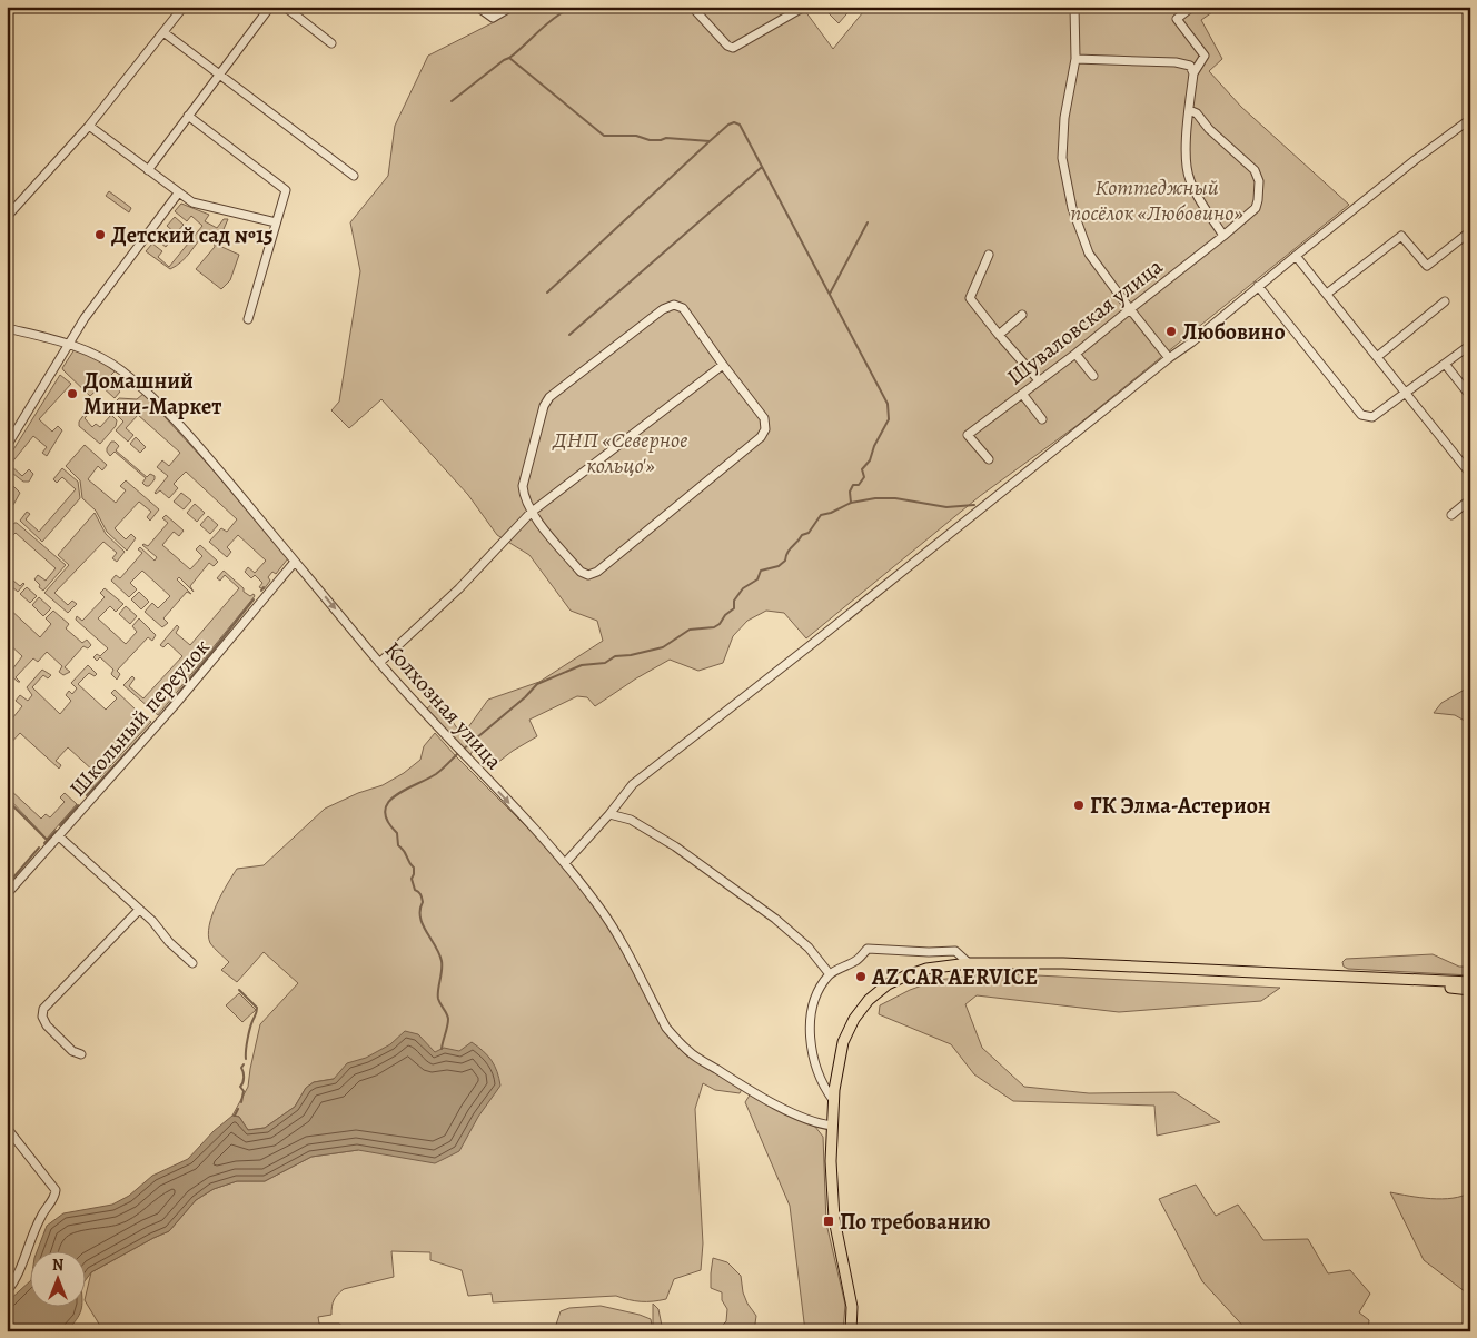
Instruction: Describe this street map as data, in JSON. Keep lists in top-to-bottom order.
{
  "streets": {
    "street": ["Шуваловская улица", "Колхозная улица", "Школьный переулок"]
  },
  "crossings": [
    ["Колхозная улица", "Школьный переулок"]
  ],
  "parks": ["Коттеджный посёлок «Любовино»", "ДНП «Северное кольцо'»"],
  "places": {
    "other": [
      "Детский сад №15",
      "Любовино",
      "Домашний Мини-Маркет",
      "ГК Элма-Астерион",
      "AZ CAR AERVICE"
    ],
    "transit": ["По требованию"]
  },
  "north": "top"
}
